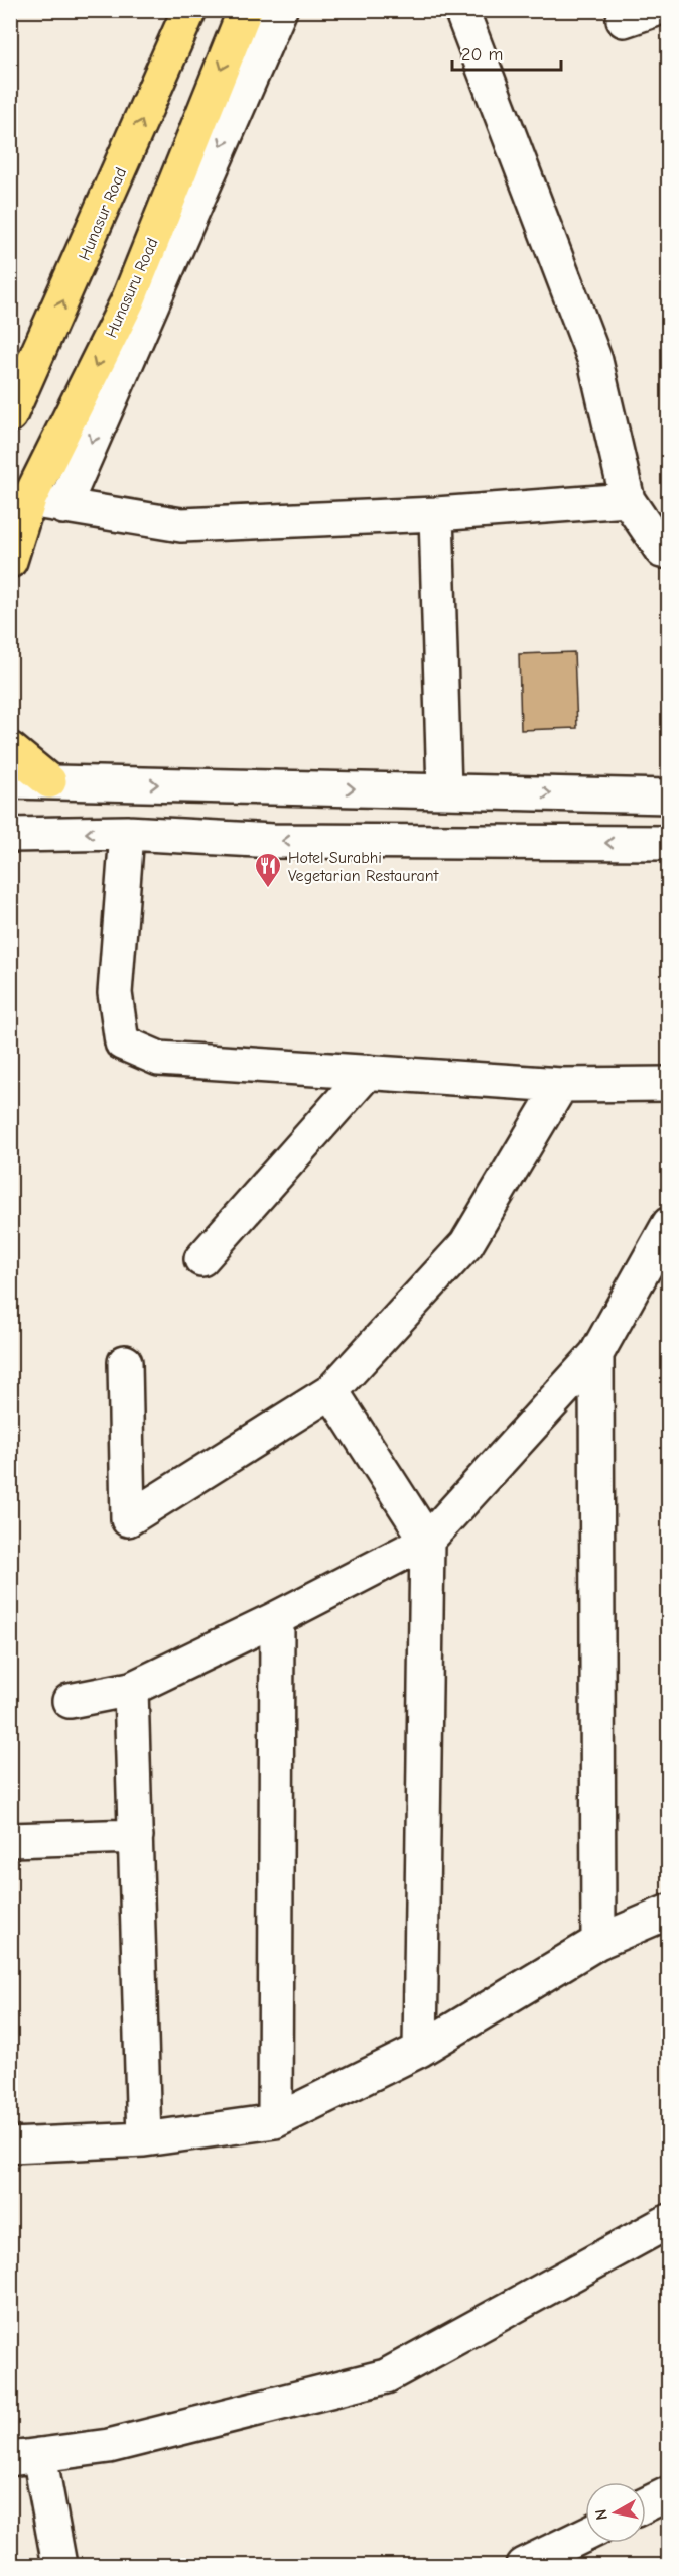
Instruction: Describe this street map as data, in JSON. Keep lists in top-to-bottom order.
{
  "streets": {
    "highway": ["Hunasur Road", "Hunasuru Road"]
  },
  "one_way": ["Hunasur Road", "Hunasuru Road"],
  "places": {
    "restaurant": ["Hotel Surabhi Vegetarian Restaurant"]
  },
  "scale_bar": "20 m",
  "north": "left"
}
